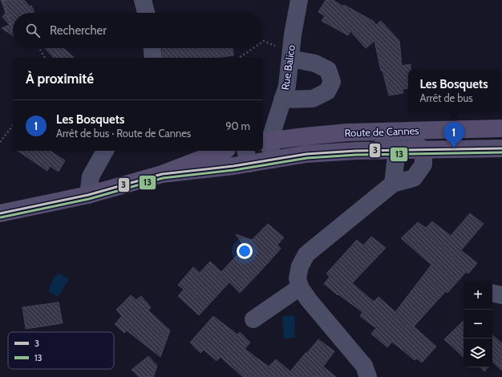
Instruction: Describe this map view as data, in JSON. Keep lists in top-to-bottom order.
{
  "streets": {
    "main road": ["Route de Cannes"],
    "street": ["Rue Balico"]
  },
  "crossings": [
    ["Rue Balico", "Route de Cannes"]
  ],
  "lines": ["transit line 3", "transit line 13"],
  "legend": ["3", "13"],
  "page": {
    "search": "Rechercher",
    "heading": "À proximité",
    "popup": ["Les Bosquets", "Arrêt de bus"],
    "list": [
      {
        "mark": "1",
        "name": "Les Bosquets",
        "note": "Arrêt de bus · Route de Cannes",
        "value": "90 m"
      }
    ],
    "pins": "1",
    "map_buttons": ["+", "−"]
  }
}
